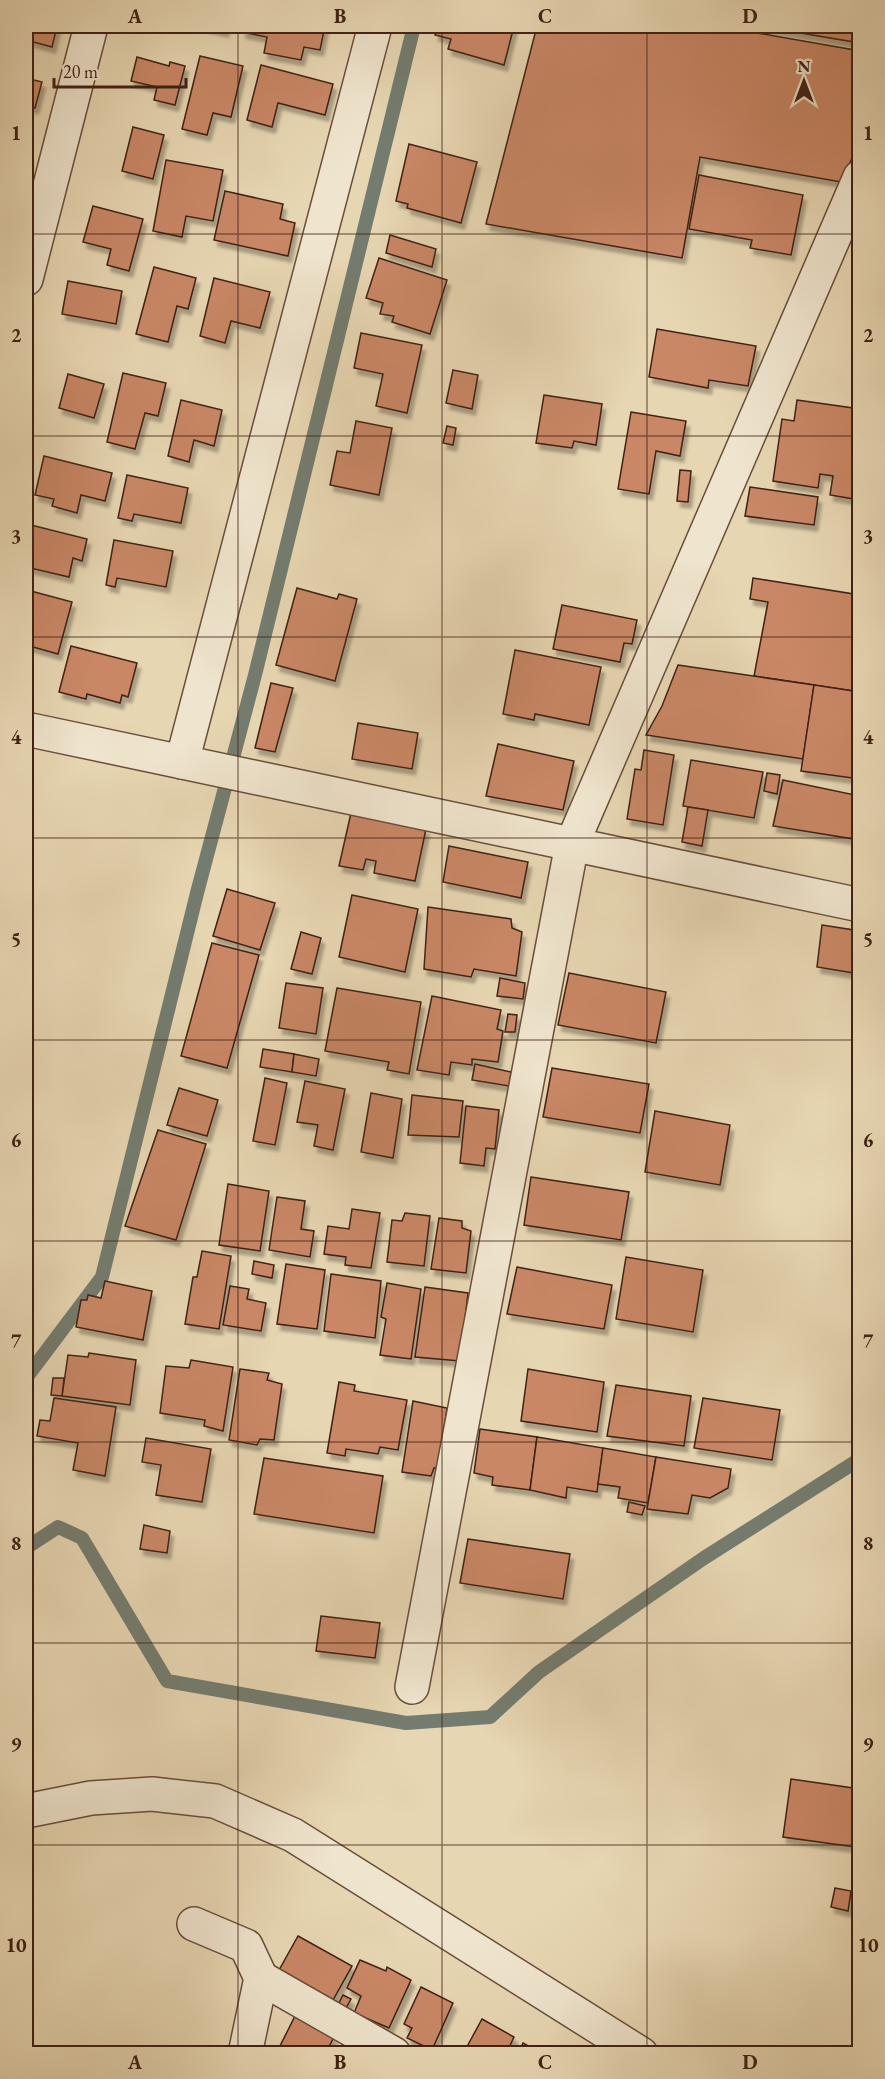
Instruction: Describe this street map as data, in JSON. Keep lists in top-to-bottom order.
{
  "scale_bar": "20 m",
  "north": "top",
  "grid": {
    "columns": [
      "A",
      "B",
      "C",
      "D"
    ],
    "rows": [
      "1",
      "2",
      "3",
      "4",
      "5",
      "6",
      "7",
      "8",
      "9",
      "10"
    ]
  }
}
